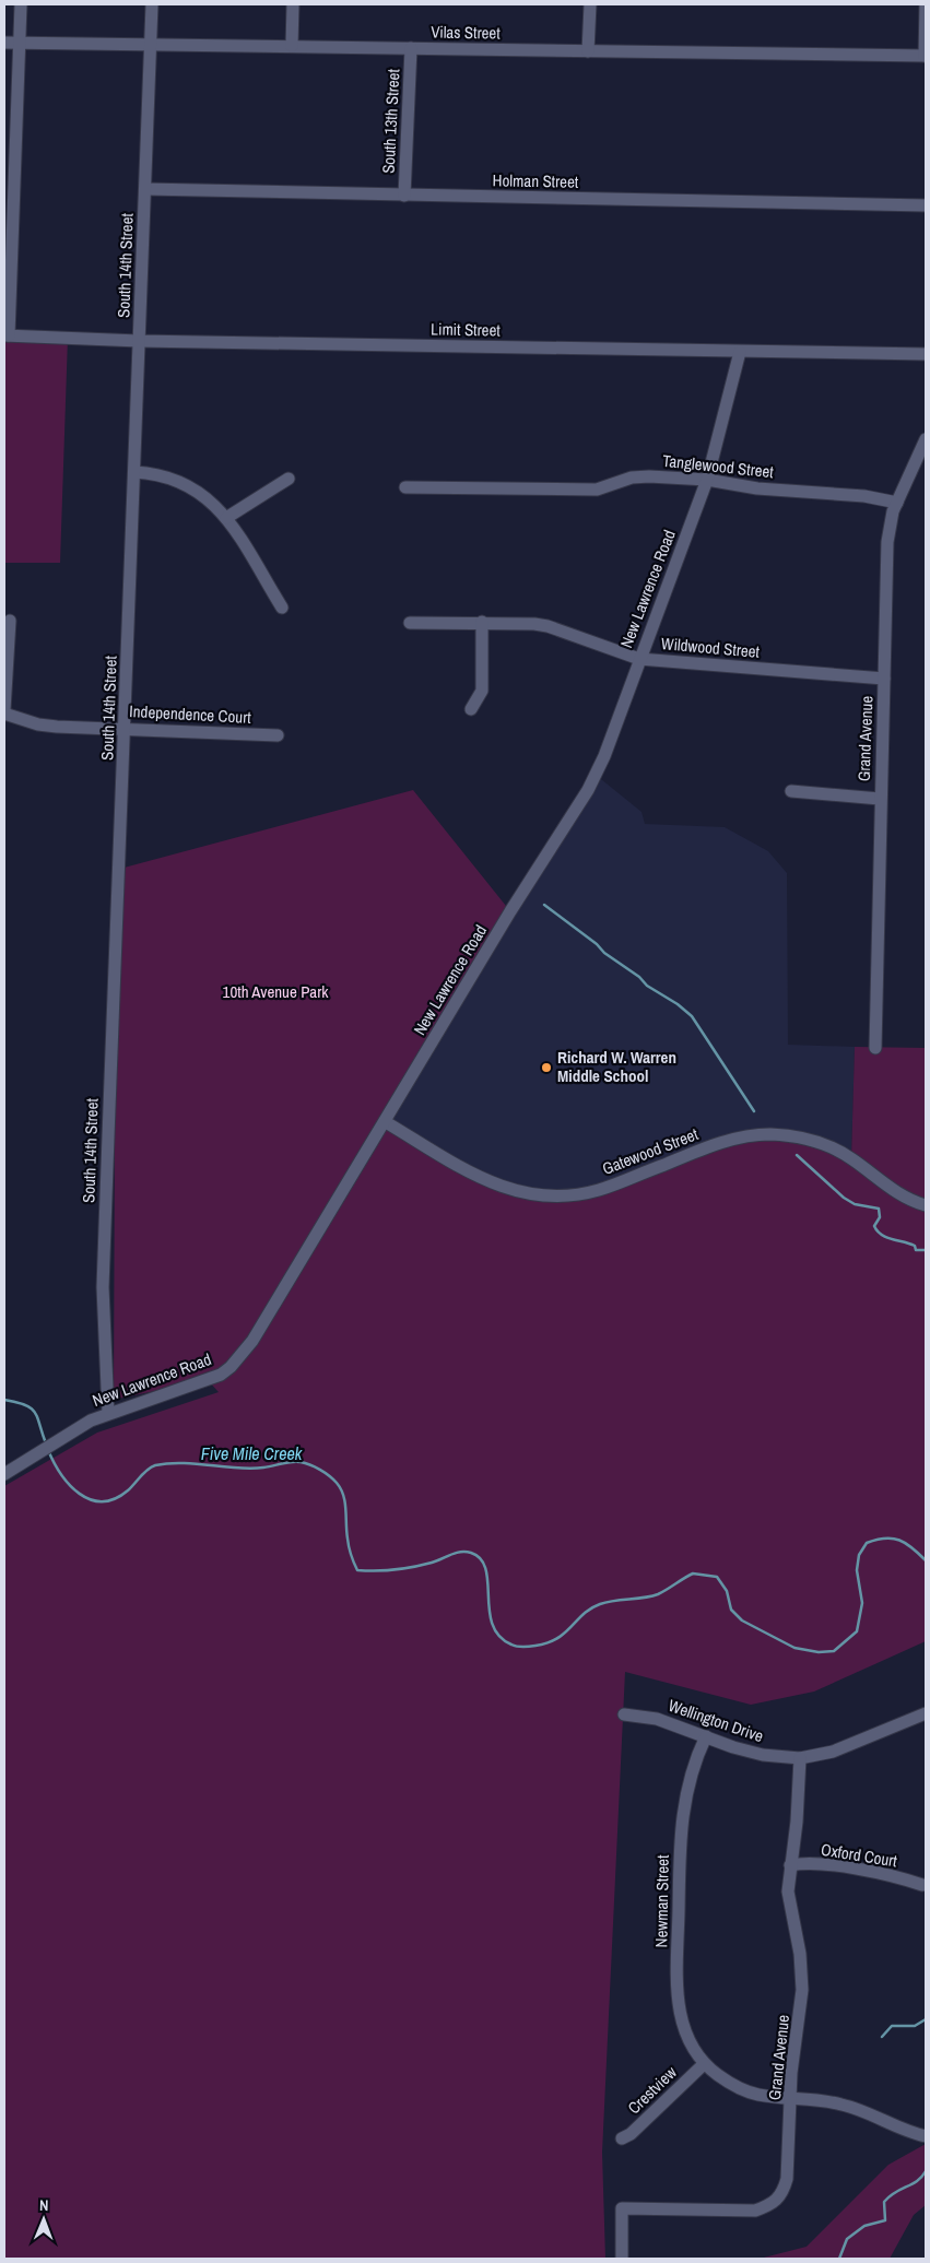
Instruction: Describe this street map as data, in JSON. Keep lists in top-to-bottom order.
{
  "streets": {
    "street": [
      "Vilas Street",
      "South 13th Street",
      "Holman Street",
      "South 14th Street",
      "Limit Street",
      "Tanglewood Street",
      "New Lawrence Road",
      "Wildwood Street",
      "Independence Court",
      "Grand Avenue",
      "Gatewood Street",
      "Wellington Drive",
      "Oxford Court",
      "Newman Street",
      "Crestview"
    ]
  },
  "crossings": [
    ["Vilas Street", "South 13th Street"],
    ["Vilas Street", "South 14th Street"],
    ["South 13th Street", "Holman Street"],
    ["Holman Street", "South 14th Street"],
    ["South 14th Street", "Limit Street"],
    ["South 14th Street", "New Lawrence Road"],
    ["South 14th Street", "Independence Court"],
    ["Limit Street", "New Lawrence Road"],
    ["Tanglewood Street", "New Lawrence Road"],
    ["Tanglewood Street", "Grand Avenue"],
    ["New Lawrence Road", "Wildwood Street"],
    ["New Lawrence Road", "Gatewood Street"],
    ["Wildwood Street", "Grand Avenue"],
    ["Grand Avenue", "Wellington Drive"],
    ["Grand Avenue", "Oxford Court"],
    ["Wellington Drive", "Newman Street"],
    ["Newman Street", "Crestview"]
  ],
  "water": ["Five Mile Creek"],
  "parks": ["10th Avenue Park"],
  "places": ["Richard W. Warren Middle School"],
  "north": "top"
}
